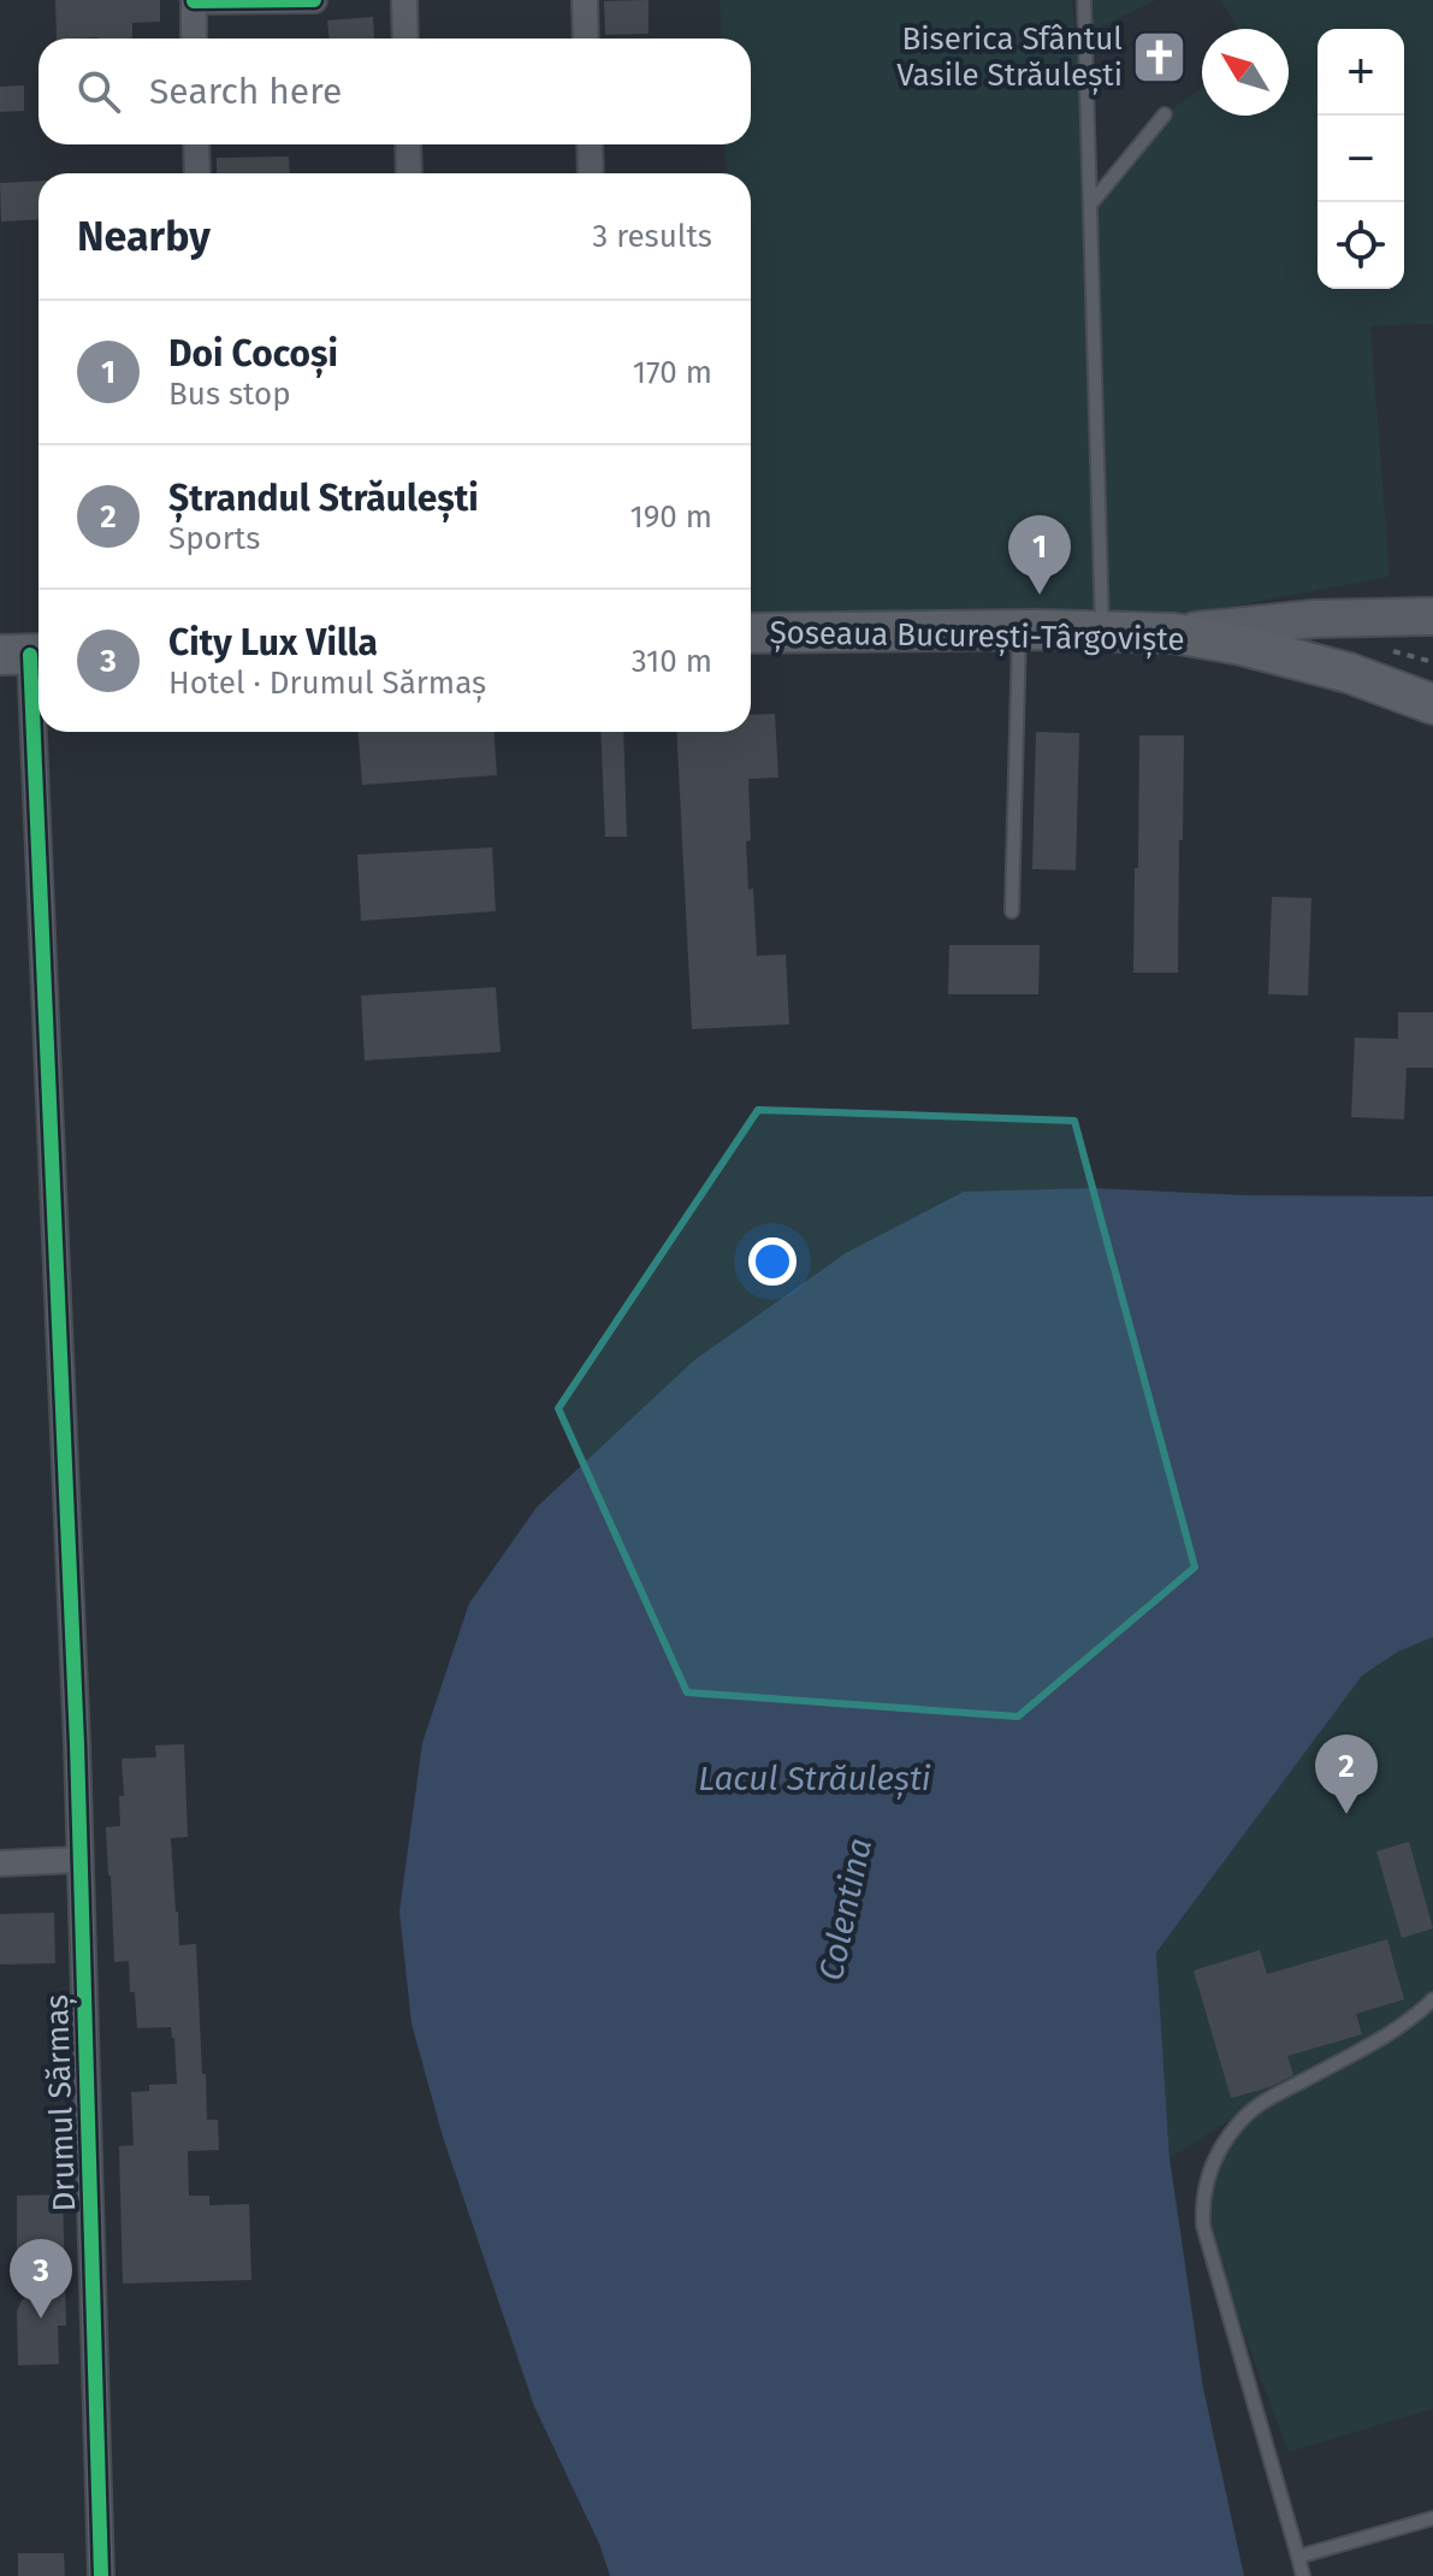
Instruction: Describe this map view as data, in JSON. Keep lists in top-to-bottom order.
{
  "streets": {
    "main road": ["Șoseaua București-Târgoviște"],
    "street": ["Drumul Sărmaș"]
  },
  "water": ["Lacul Străulești", "Colentina"],
  "places": {
    "church": ["Biserica Sfântul Vasile Străulești"]
  },
  "north": "top left",
  "page": {
    "map_buttons": ["+", "−"],
    "search": "Search here",
    "heading": ["Nearby", "3 results"],
    "list": [
      {
        "mark": "1",
        "name": "Doi Cocoși",
        "note": "Bus stop",
        "value": "170 m"
      },
      {
        "mark": "2",
        "name": "Ștrandul Străulești",
        "note": "Sports",
        "value": "190 m"
      },
      {
        "mark": "3",
        "name": "City Lux Villa",
        "note": "Hotel · Drumul Sărmaș",
        "value": "310 m"
      }
    ],
    "pins": ["1", "2", "3"]
  }
}
